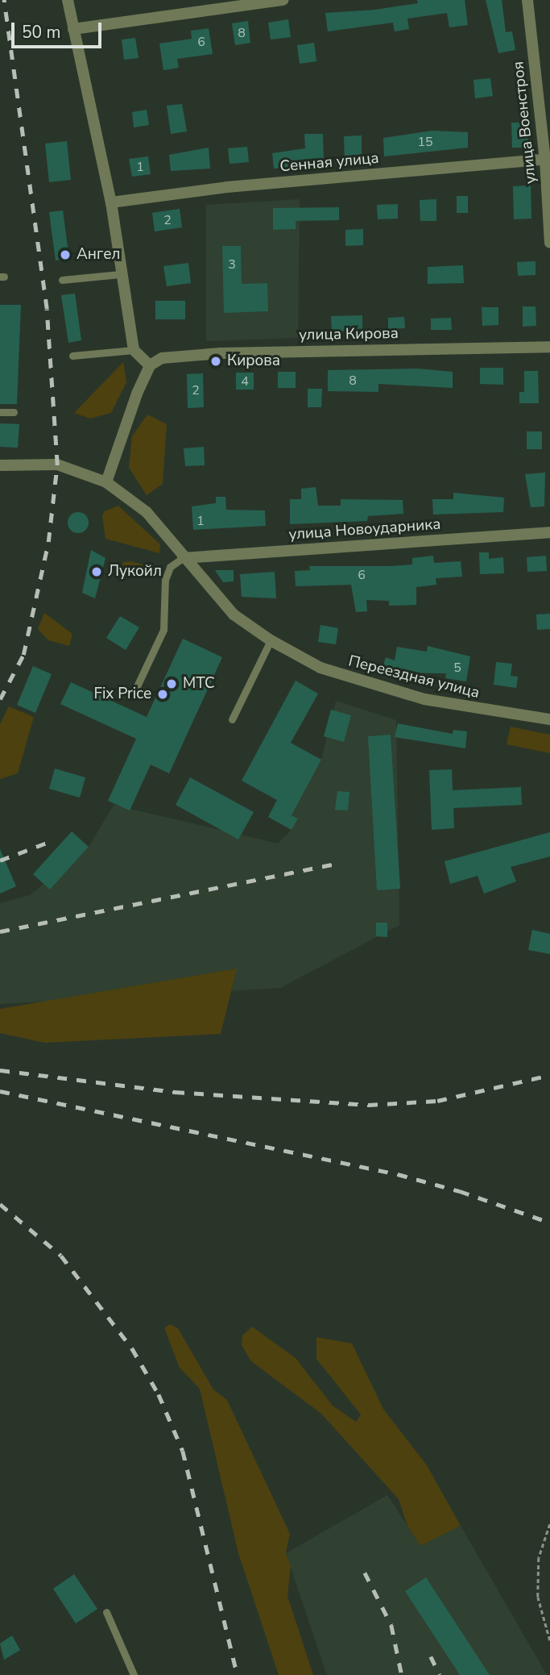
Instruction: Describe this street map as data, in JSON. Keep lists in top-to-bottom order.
{
  "streets": {
    "street": [
      "улица Военстроя",
      "Сенная улица",
      "улица Кирова",
      "улица Новоударника",
      "Переездная улица"
    ]
  },
  "crossings": [
    ["улица Военстроя", "Сенная улица"],
    ["улица Новоударника", "Переездная улица"]
  ],
  "places": [
    "Ангел",
    "Кирова",
    "Лукойл",
    "МТС",
    "Fix Price"
  ],
  "house_numbers": [
    "8",
    "6",
    "15",
    "1",
    "2",
    "3",
    "8",
    "4",
    "2",
    "1",
    "6",
    "5"
  ],
  "scale_bar": "50 m"
}
